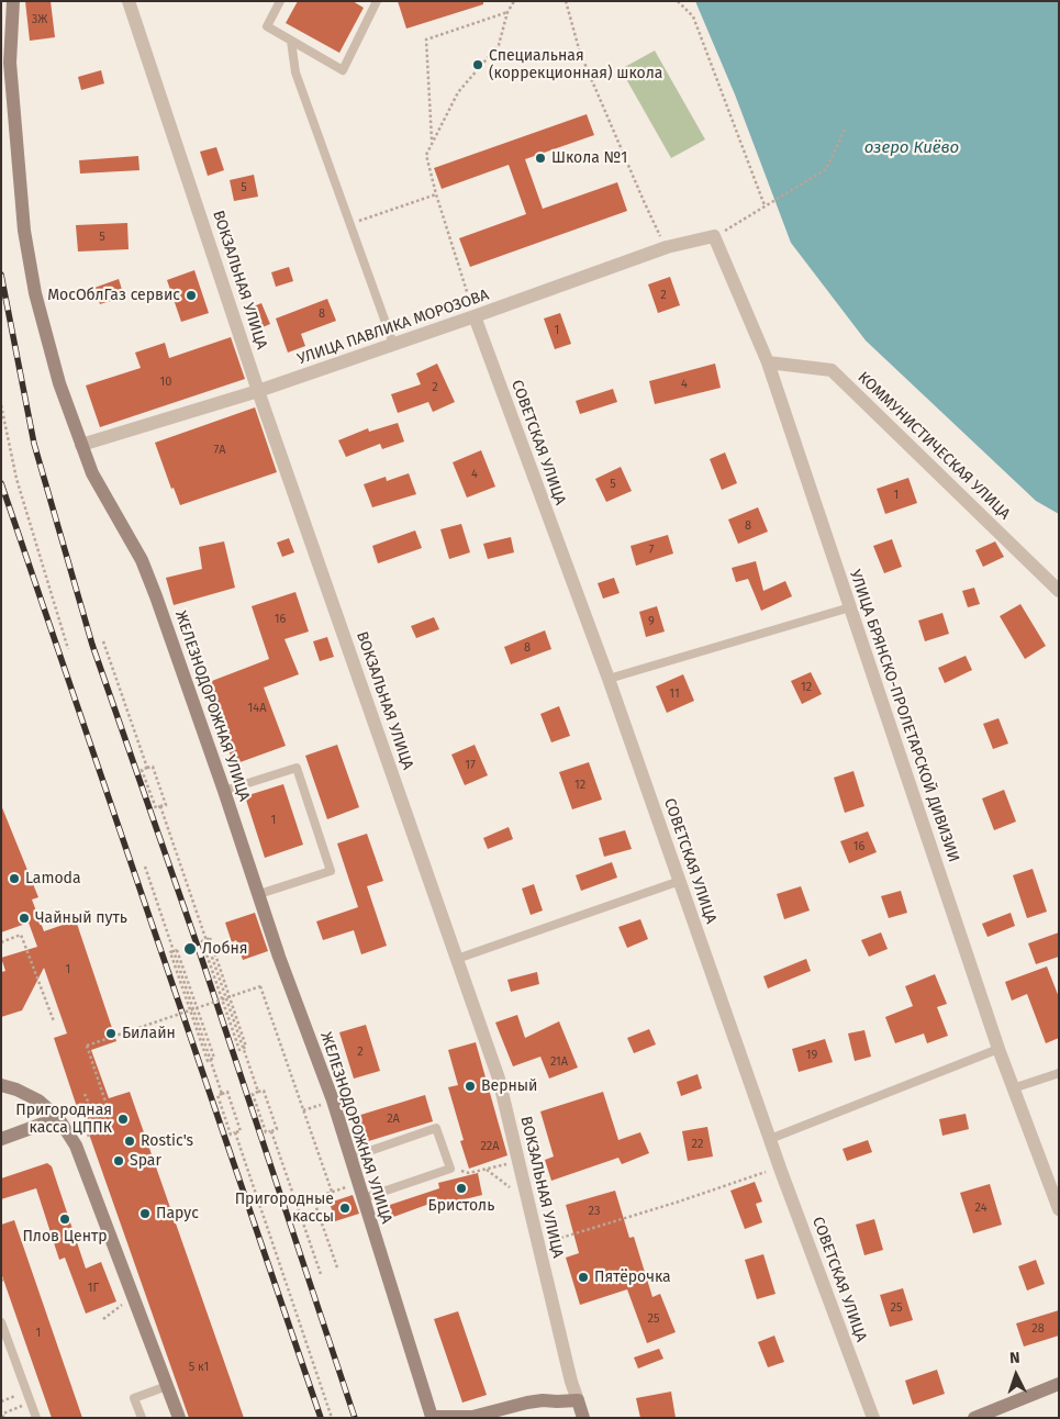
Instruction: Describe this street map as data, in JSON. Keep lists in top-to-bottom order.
{
  "streets": {
    "street": [
      "ВОКЗАЛЬНАЯ УЛИЦА",
      "УЛИЦА ПАВЛИКА МОРОЗОВА",
      "СОВЕТСКАЯ УЛИЦА",
      "КОММУНИСТИЧЕСКАЯ УЛИЦА",
      "ЖЕЛЕЗНОДОРОЖНАЯ УЛИЦА",
      "УЛИЦА БРЯНСКО-ПРОЛЕТАРСКОЙ ДИВИЗИИ"
    ]
  },
  "crossings": [
    ["ВОКЗАЛЬНАЯ УЛИЦА", "УЛИЦА ПАВЛИКА МОРОЗОВА"],
    ["УЛИЦА ПАВЛИКА МОРОЗОВА", "СОВЕТСКАЯ УЛИЦА"],
    ["УЛИЦА ПАВЛИКА МОРОЗОВА", "ЖЕЛЕЗНОДОРОЖНАЯ УЛИЦА"],
    ["УЛИЦА ПАВЛИКА МОРОЗОВА", "УЛИЦА БРЯНСКО-ПРОЛЕТАРСКОЙ ДИВИЗИИ"],
    ["КОММУНИСТИЧЕСКАЯ УЛИЦА", "УЛИЦА БРЯНСКО-ПРОЛЕТАРСКОЙ ДИВИЗИИ"]
  ],
  "water": ["озеро Киёво"],
  "places": [
    "Специальная (коррекционная) школа",
    "Школа №1",
    "МосОблГаз сервис",
    "Lamoda",
    "Чайный путь",
    "Лобня",
    "Билайн",
    "Верный",
    "Пригородная касса ЦППК",
    "Rostic's",
    "Spar",
    "Бристоль",
    "Пригородные кассы",
    "Парус",
    "Плов Центр",
    "Пятёрочка"
  ],
  "house_numbers": [
    "3Ж",
    "5",
    "5",
    "2",
    "8",
    "1",
    "10",
    "4",
    "2",
    "7А",
    "4",
    "5",
    "1",
    "8",
    "7",
    "16",
    "9",
    "8",
    "12",
    "11",
    "14А",
    "17",
    "12",
    "1",
    "16",
    "1",
    "2",
    "19",
    "21А",
    "2А",
    "22",
    "22А",
    "24",
    "23",
    "1Г",
    "25",
    "25",
    "28",
    "1",
    "5 к1"
  ],
  "north": "top"
}
